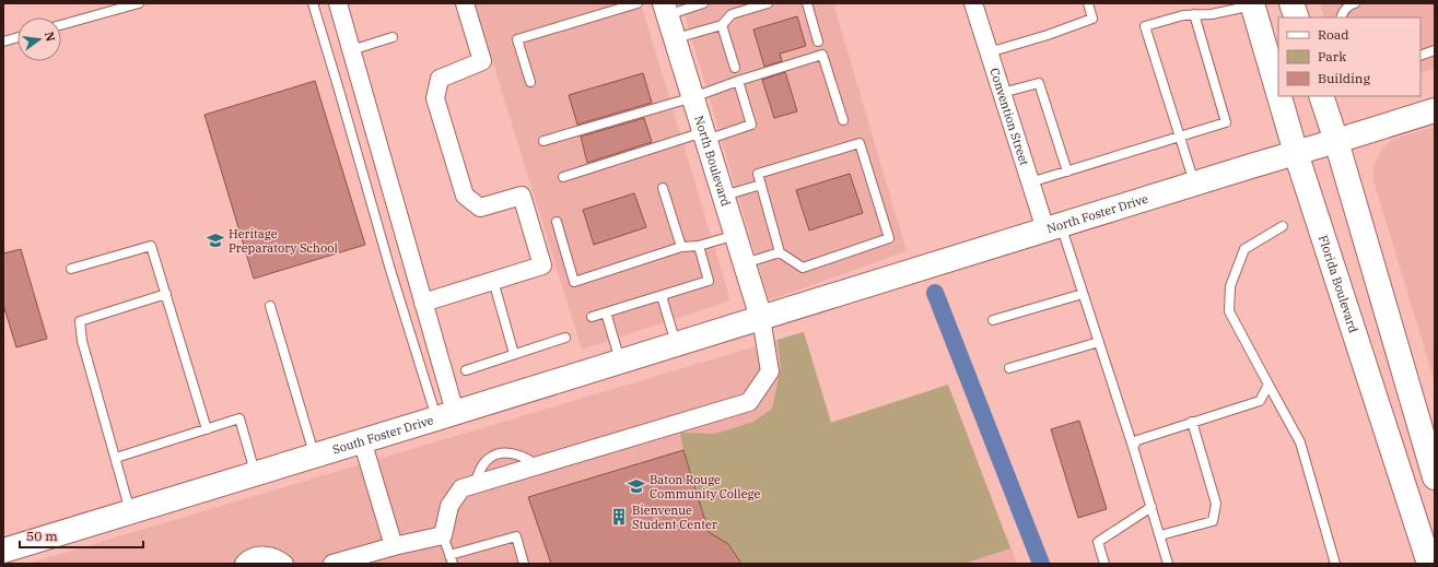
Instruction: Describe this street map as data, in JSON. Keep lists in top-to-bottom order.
{
  "streets": {
    "main road": ["North Foster Drive", "Florida Boulevard", "South Foster Drive"],
    "street": ["Convention Street", "North Boulevard"]
  },
  "crossings": [
    ["Convention Street", "North Foster Drive"],
    ["North Boulevard", "North Foster Drive"],
    ["North Boulevard", "South Foster Drive"],
    ["North Foster Drive", "Florida Boulevard"],
    ["North Foster Drive", "South Foster Drive"]
  ],
  "places": {
    "school or university": ["Heritage Preparatory School", "Baton Rouge Community College"],
    "building": ["Bienvenue Student Center"]
  },
  "legend": ["Road", "Park", "Building"],
  "scale_bar": "50 m",
  "north": "right"
}
